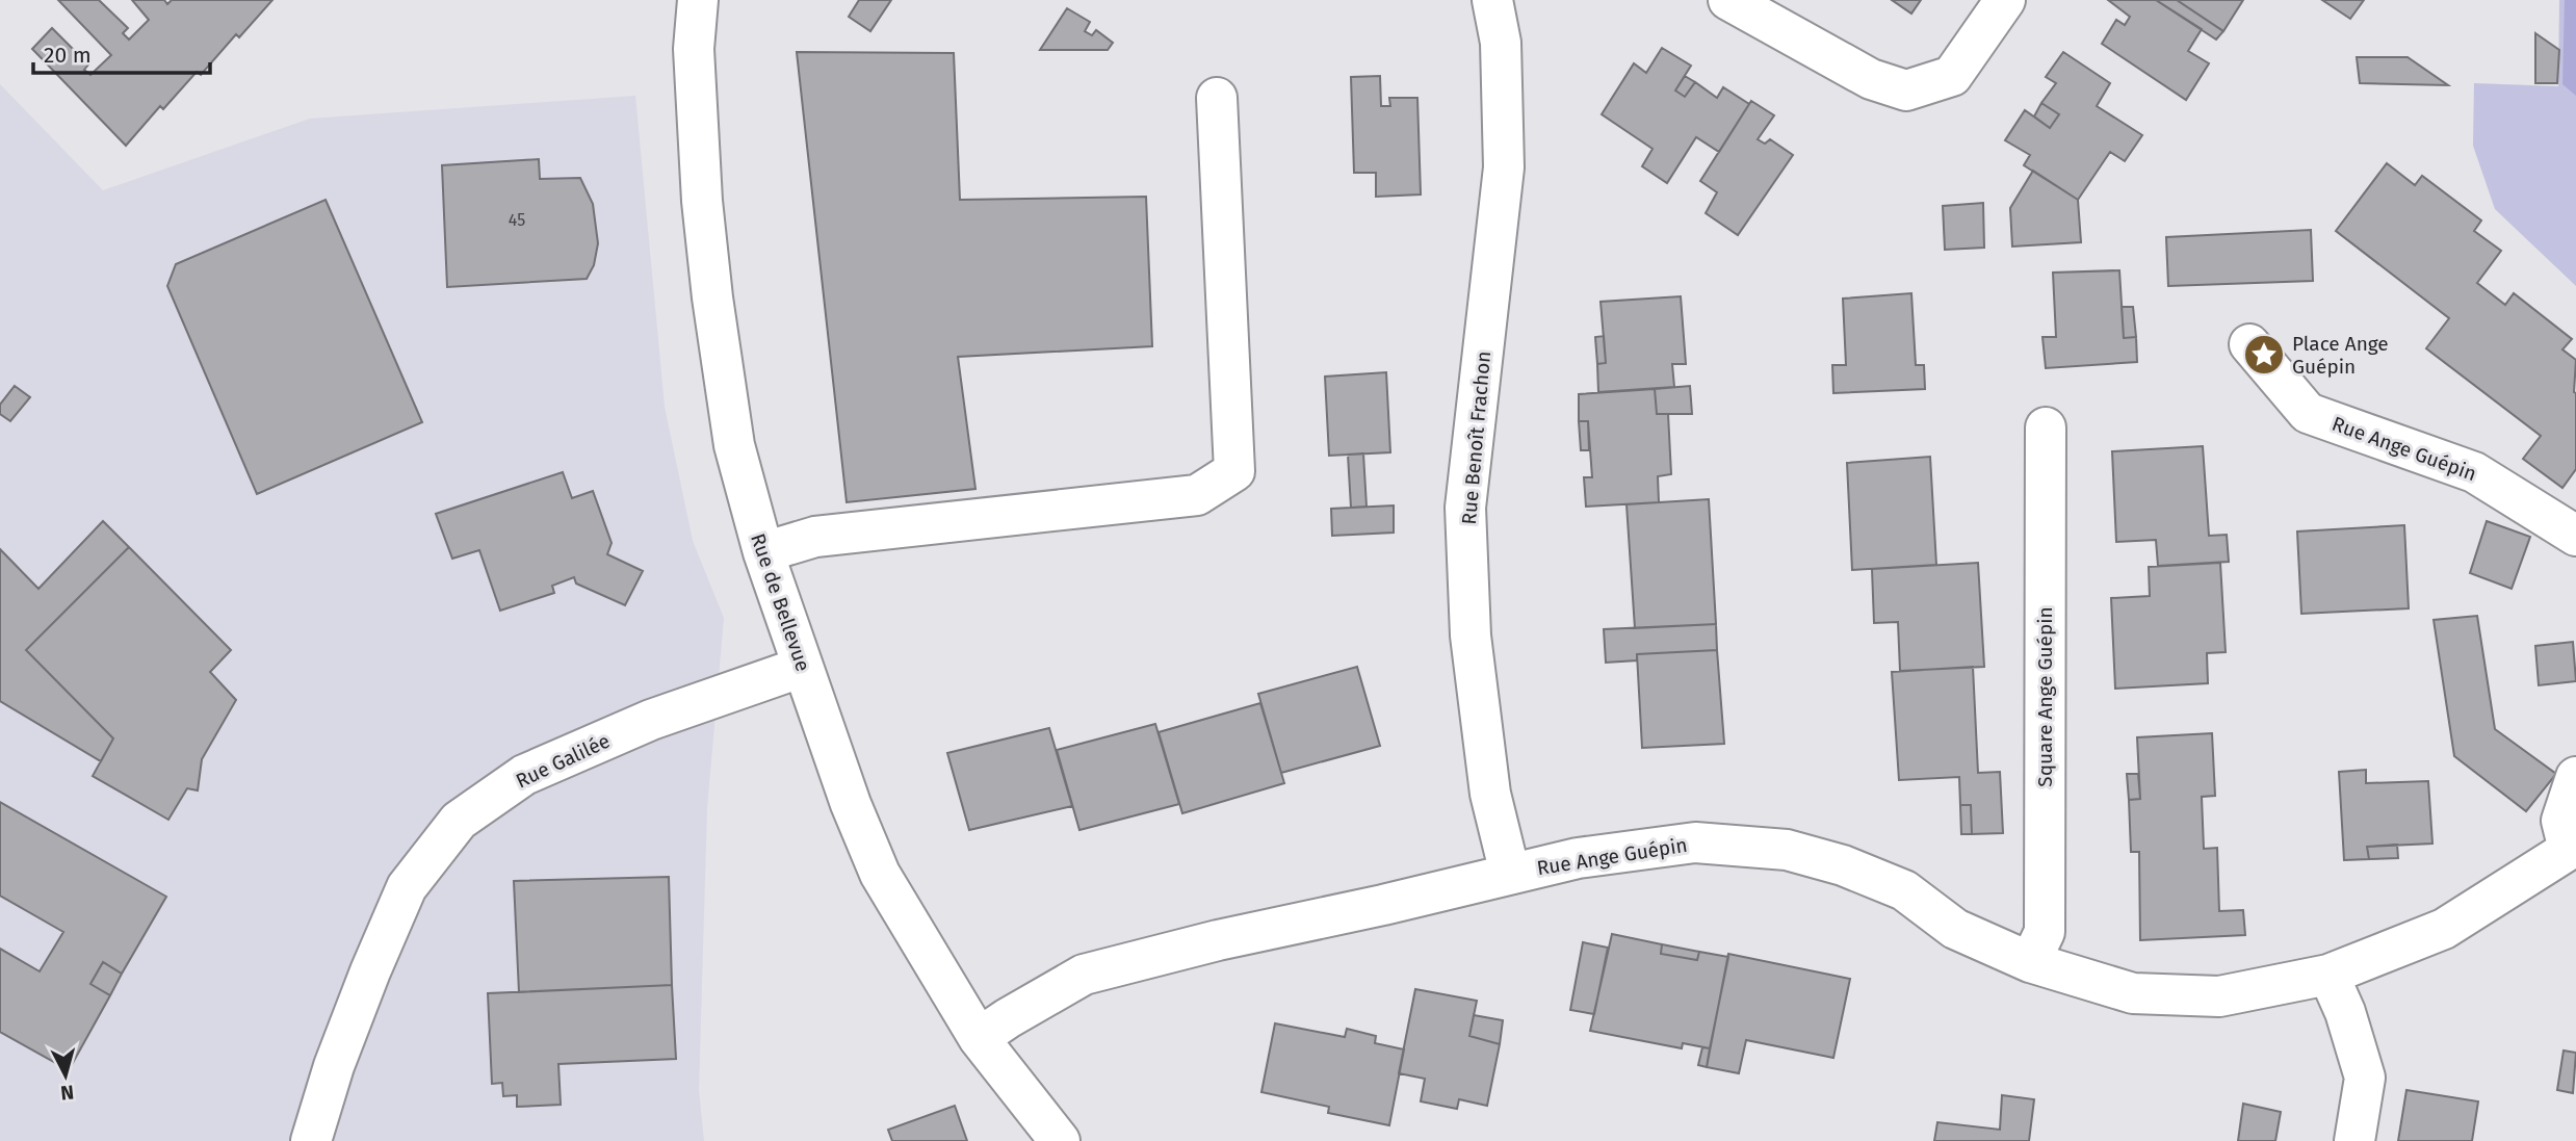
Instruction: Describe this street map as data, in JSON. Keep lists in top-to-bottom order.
{
  "streets": {
    "street": [
      "Rue Benoît Frachon",
      "Rue Ange Guépin",
      "Rue de Bellevue",
      "Square Ange Guépin",
      "Rue Galilée"
    ]
  },
  "crossings": [
    ["Rue Benoît Frachon", "Rue Ange Guépin"],
    ["Rue Ange Guépin", "Rue de Bellevue"],
    ["Rue Ange Guépin", "Square Ange Guépin"],
    ["Rue de Bellevue", "Rue Galilée"]
  ],
  "places": {
    "place": ["Place Ange Guépin"]
  },
  "house_numbers": ["45"],
  "scale_bar": "20 m",
  "north": "bottom"
}
